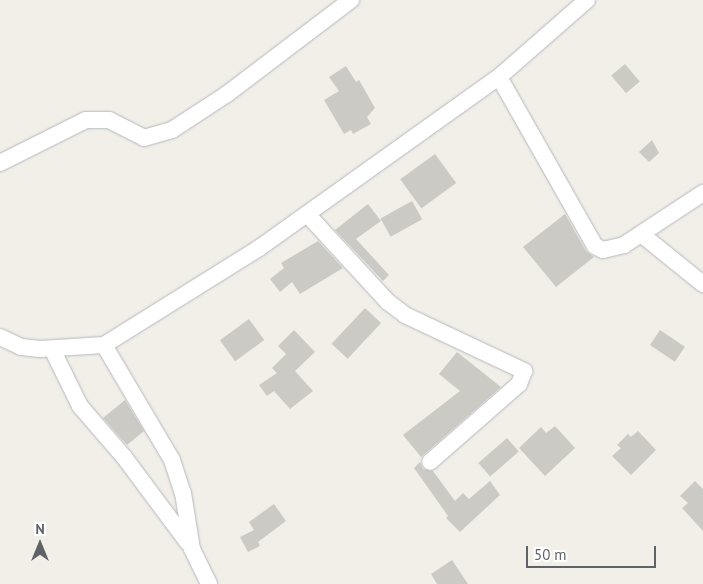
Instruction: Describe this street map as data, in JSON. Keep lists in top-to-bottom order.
{
  "scale_bar": "50 m",
  "north": "top"
}
